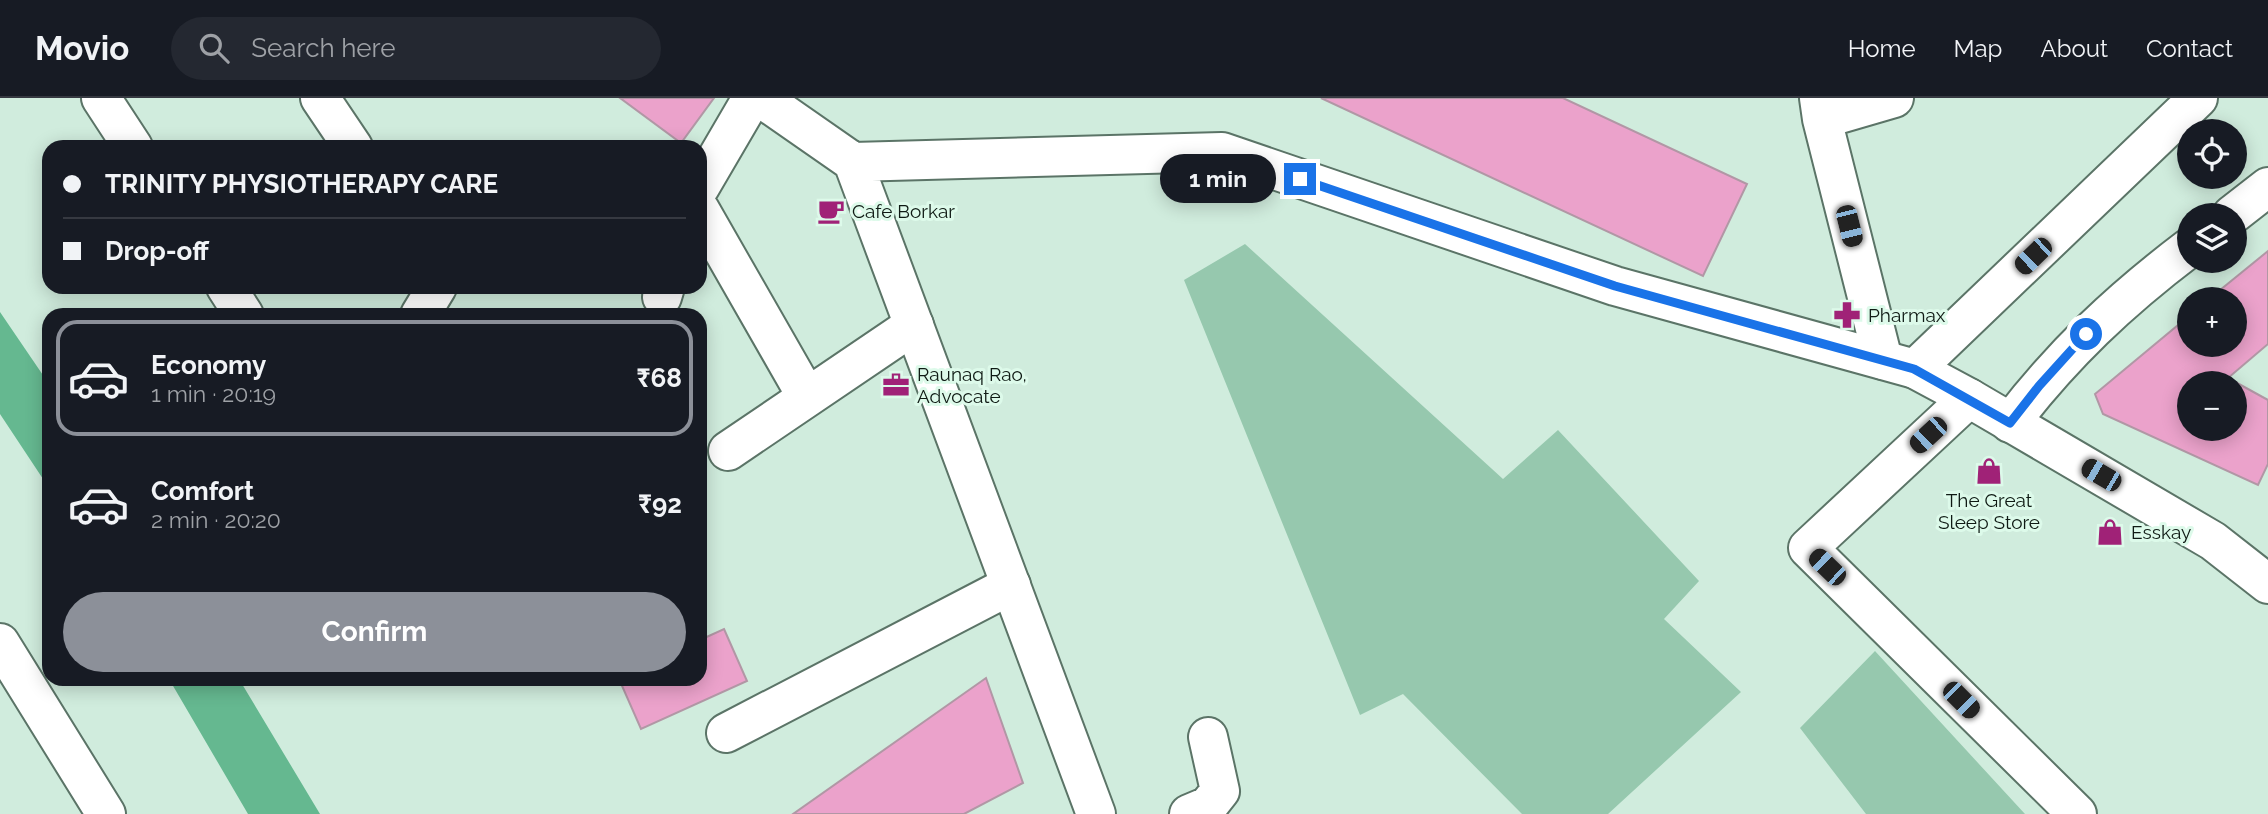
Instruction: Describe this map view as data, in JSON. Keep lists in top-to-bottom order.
{
  "places": {
    "cafe": ["Cafe Borkar"],
    "pharmacy": ["Pharmax"],
    "office": ["Raunaq Rao, Advocate"],
    "shop": ["The Great Sleep Store", "Esskay"]
  },
  "page": {
    "header": "Movio",
    "search": "Search here",
    "nav": [
      "Home",
      "Map",
      "About",
      "Contact"
    ],
    "map_buttons": ["+", "−"],
    "banner": ["TRINITY PHYSIOTHERAPY CARE", "Drop-off"],
    "bubble": "1 min",
    "list": [
      {
        "name": "Economy",
        "note": "1 min · 20:19",
        "value": "₹68"
      },
      {
        "name": "Comfort",
        "note": "2 min · 20:20",
        "value": "₹92"
      }
    ],
    "buttons": "Confirm"
  }
}
